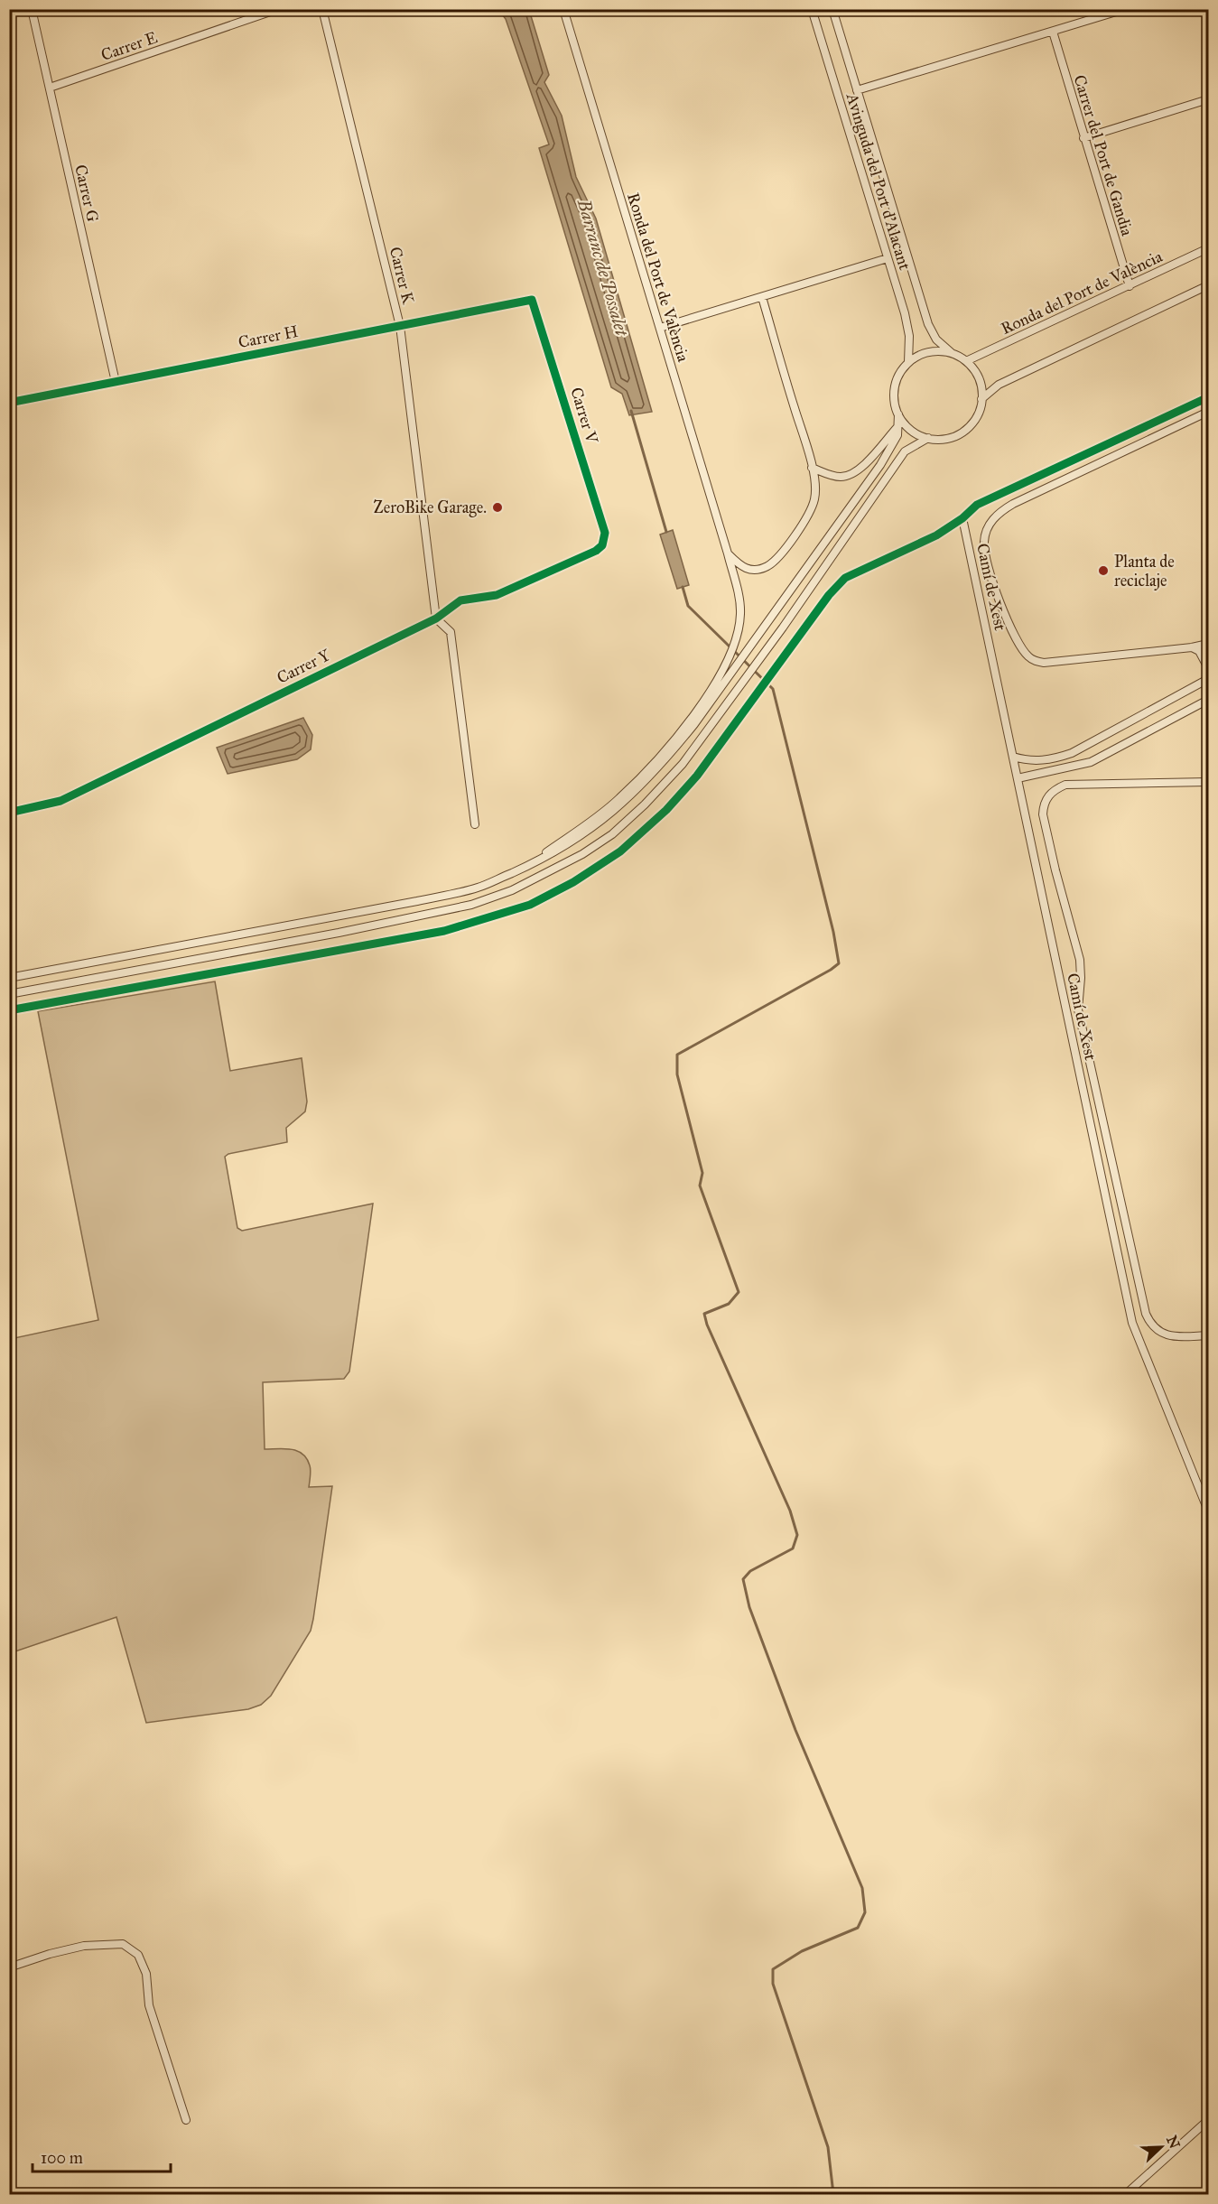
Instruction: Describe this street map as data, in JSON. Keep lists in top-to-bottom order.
{
  "streets": {
    "street": [
      "Carrer E",
      "Carrer del Port de Gandia",
      "Avinguda del Port d'Alacant",
      "Carrer G",
      "Carrer K",
      "Ronda del Port de València",
      "Carrer H",
      "Carrer V",
      "Camí de Xest",
      "Carrer Y"
    ]
  },
  "crossings": [
    ["Carrer E", "Carrer G"],
    ["Carrer del Port de Gandia", "Ronda del Port de València"],
    ["Avinguda del Port d'Alacant", "Ronda del Port de València"],
    ["Carrer G", "Carrer H"],
    ["Carrer K", "Carrer H"],
    ["Carrer K", "Carrer Y"],
    ["Carrer H", "Carrer V"],
    ["Carrer V", "Carrer Y"]
  ],
  "water": ["Barranc de Possalet"],
  "places": ["ZeroBike Garage.", "Planta de reciclaje"],
  "scale_bar": "100 m",
  "north": "top right"
}
